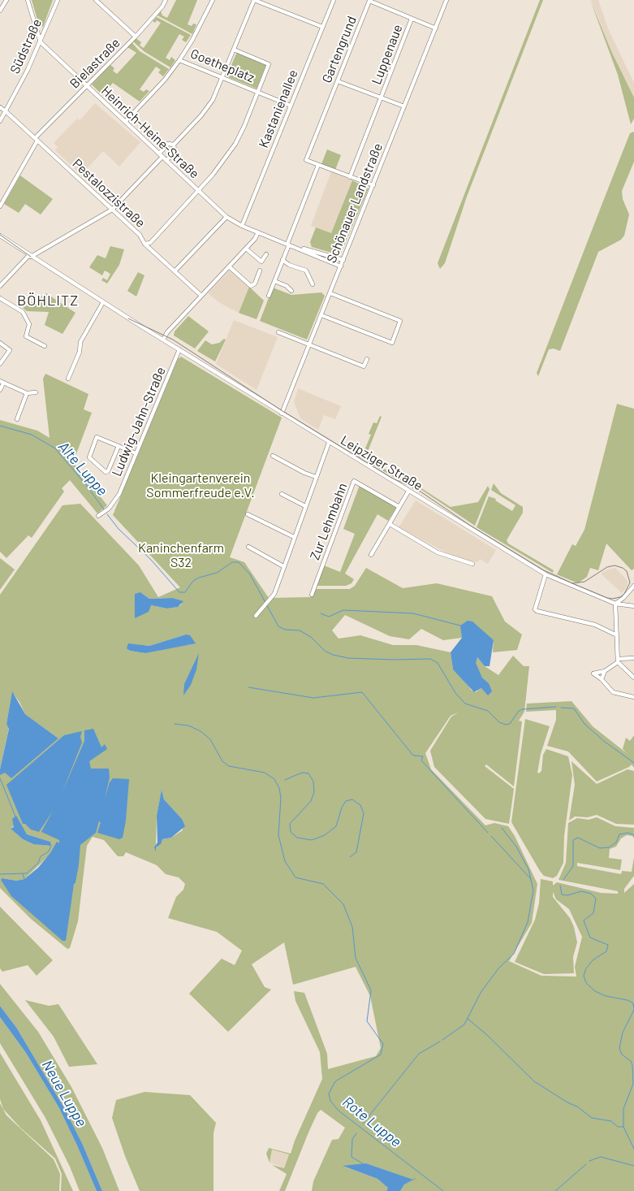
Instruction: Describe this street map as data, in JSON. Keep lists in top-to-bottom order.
{
  "streets": {
    "street": [
      "Südstraße",
      "Gartengrund",
      "Luppenaue",
      "Bielastraße",
      "Goetheplatz",
      "Kastanienallee",
      "Heinrich-Heine-Straße",
      "Pestalozzistraße",
      "Schönauer Landstraße",
      "Ludwig-Jahn-Straße",
      "Leipziger Straße",
      "Zur Lehmbahn"
    ]
  },
  "crossings": [
    ["Südstraße", "Heinrich-Heine-Straße"],
    ["Südstraße", "Pestalozzistraße"],
    ["Gartengrund", "Luppenaue"],
    ["Gartengrund", "Schönauer Landstraße"],
    ["Luppenaue", "Schönauer Landstraße"],
    ["Bielastraße", "Heinrich-Heine-Straße"],
    ["Bielastraße", "Pestalozzistraße"],
    ["Goetheplatz", "Kastanienallee"],
    ["Kastanienallee", "Heinrich-Heine-Straße"],
    ["Heinrich-Heine-Straße", "Schönauer Landstraße"],
    ["Schönauer Landstraße", "Leipziger Straße"],
    ["Ludwig-Jahn-Straße", "Leipziger Straße"]
  ],
  "districts": ["BÖHLITZ"],
  "water": ["Alte Luppe", "Neue Luppe", "Rote Luppe"],
  "parks": ["Kleingartenverein Sommerfreude e.V.", "Kaninchenfarm S32"]
}
